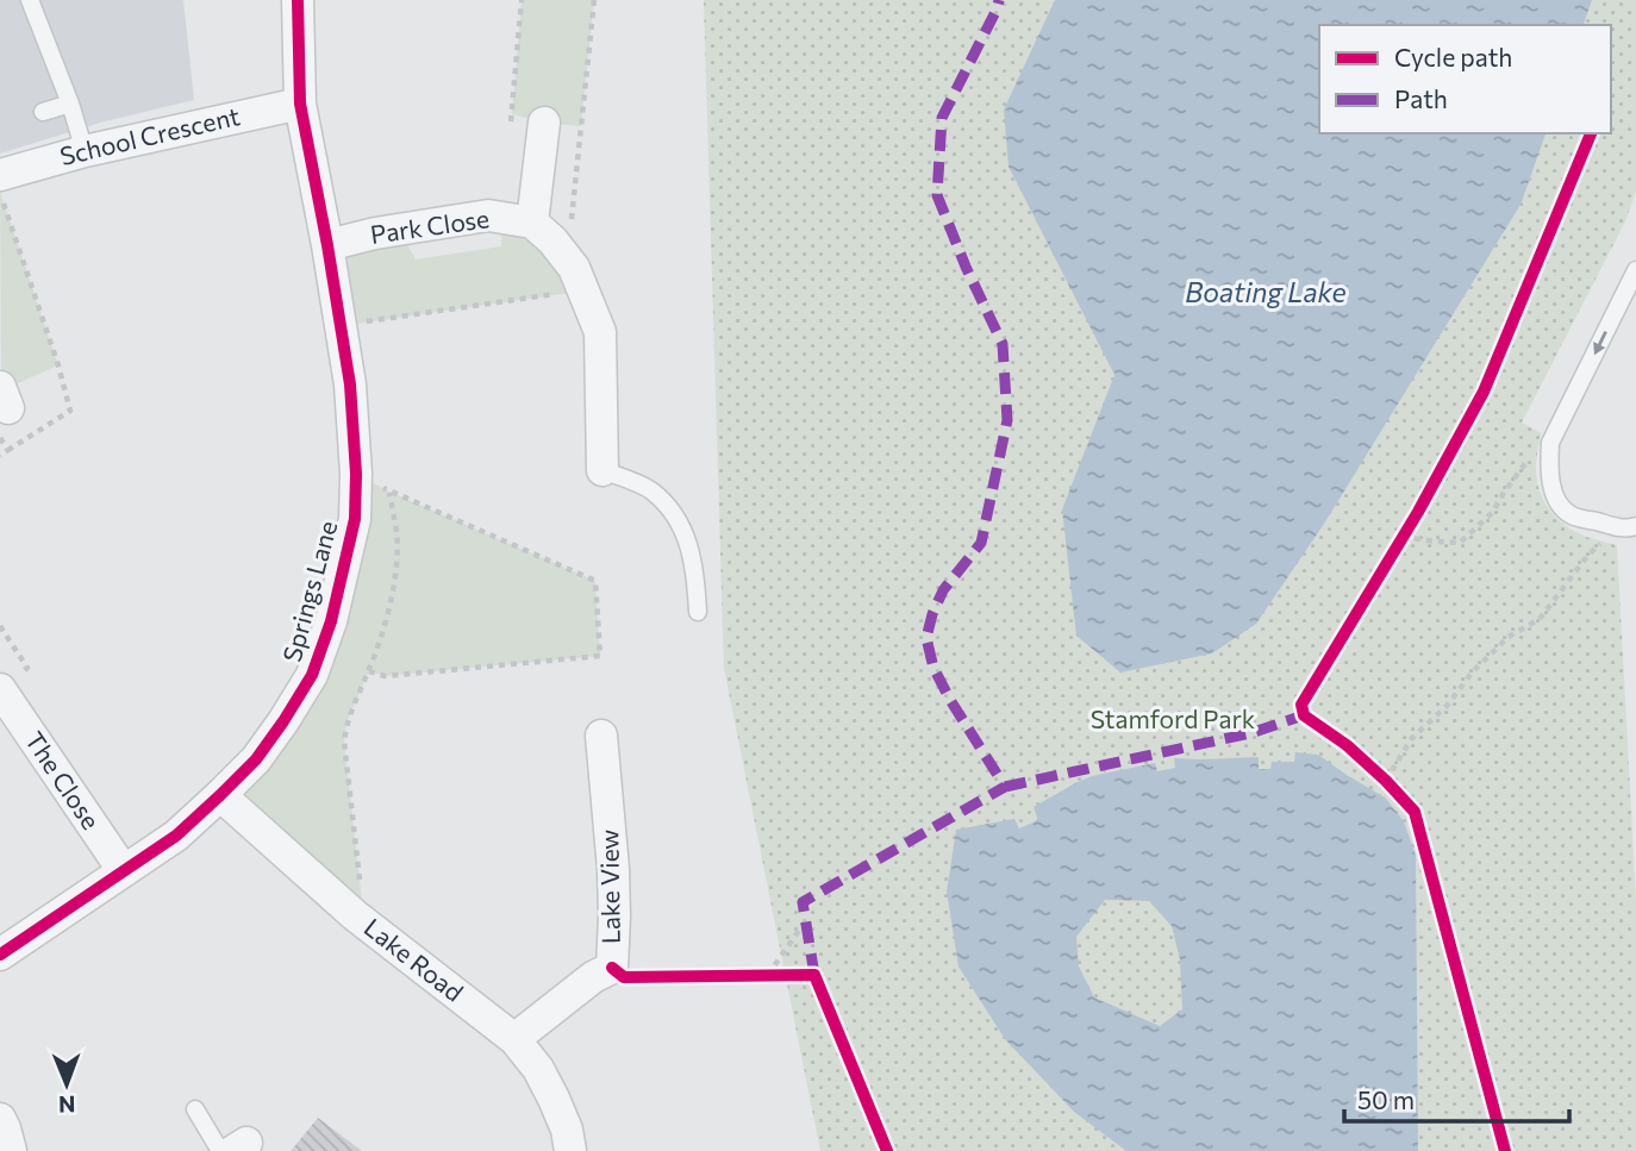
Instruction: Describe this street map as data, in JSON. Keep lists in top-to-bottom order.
{
  "streets": {
    "street": [
      "School Crescent",
      "Park Close",
      "Springs Lane",
      "The Close",
      "Lake View",
      "Lake Road"
    ]
  },
  "crossings": [
    ["School Crescent", "Springs Lane"],
    ["Park Close", "Springs Lane"],
    ["Springs Lane", "The Close"],
    ["Springs Lane", "Lake Road"],
    ["Lake View", "Lake Road"]
  ],
  "water": ["Boating Lake"],
  "parks": ["Stamford Park"],
  "legend": ["Cycle path", "Path"],
  "scale_bar": "50 m",
  "north": "bottom"
}
